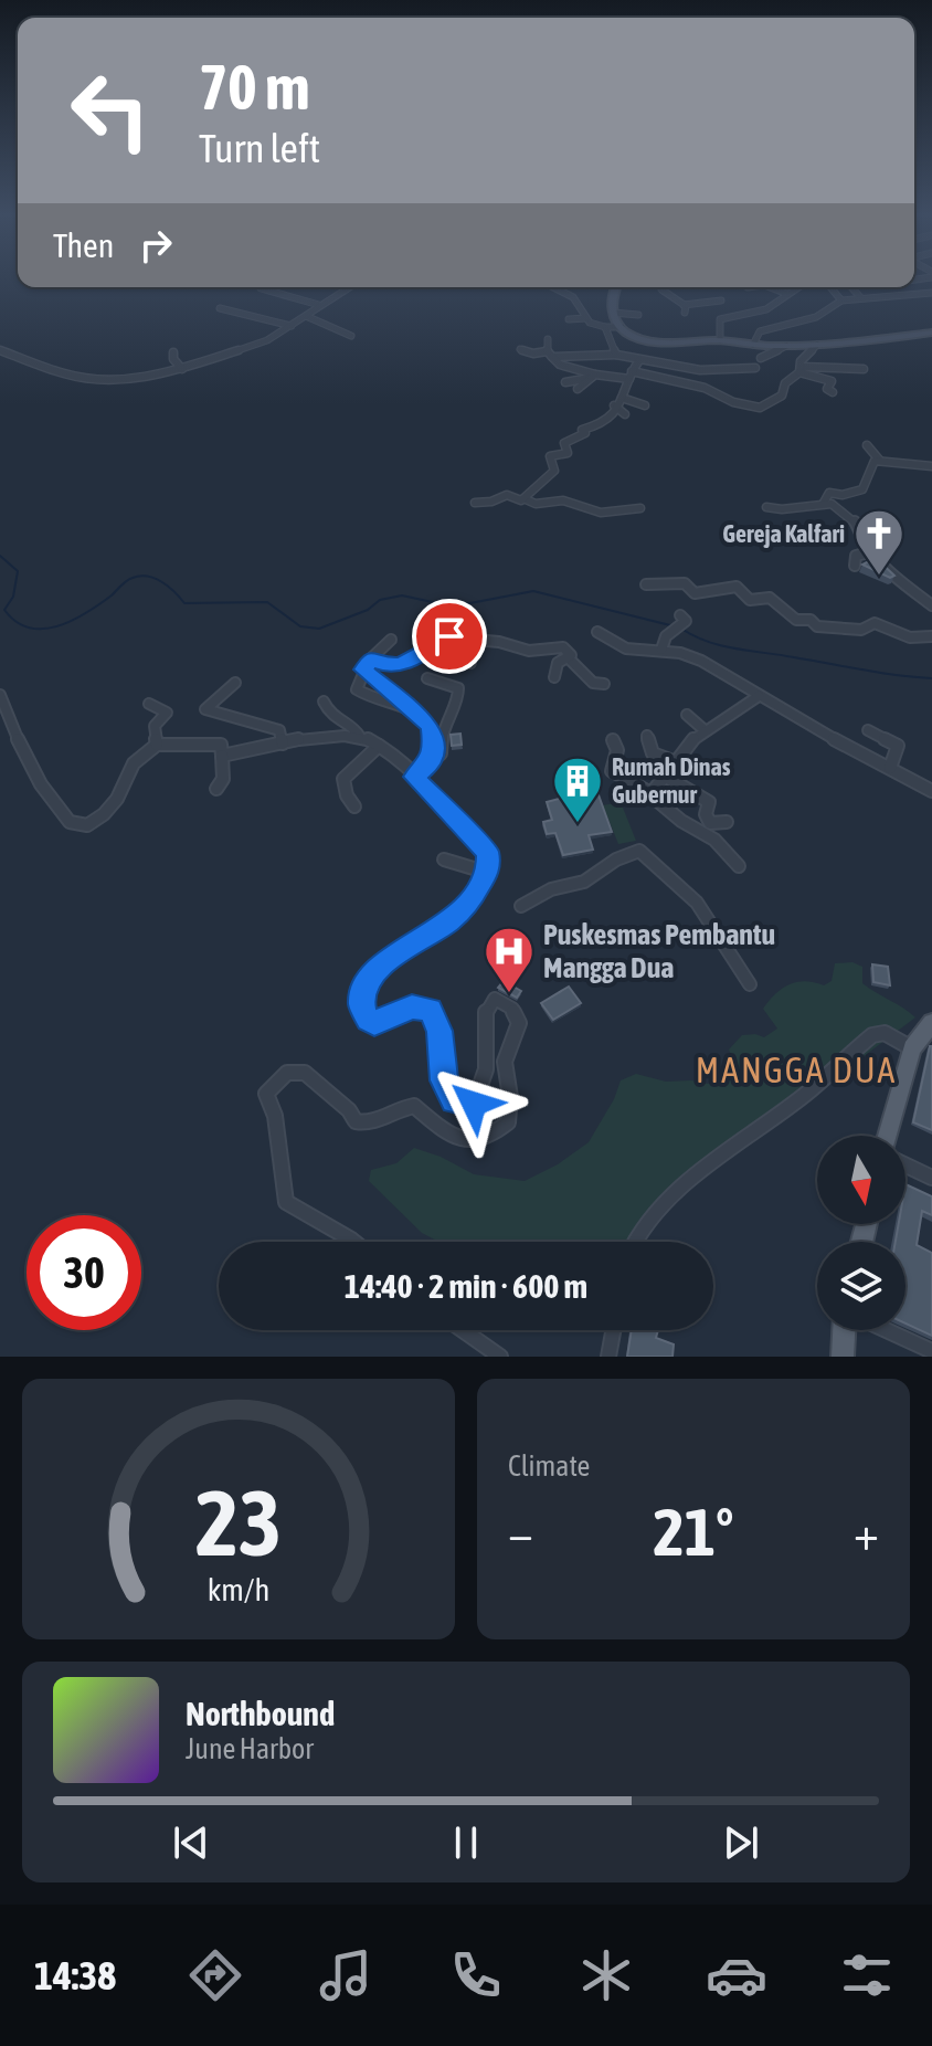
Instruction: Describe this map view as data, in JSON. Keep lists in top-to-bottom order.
{
  "districts": ["MANGGA DUA"],
  "places": {
    "church": ["Gereja Kalfari"],
    "building": ["Rumah Dinas Gubernur"],
    "hospital": ["Puskesmas Pembantu Mangga Dua"]
  },
  "north": "bottom",
  "page": {
    "turn": ["70 m", "Turn left"],
    "then": "Then",
    "limit": "30",
    "trip": "14:40 · 2 min · 600 m",
    "tile": "Climate",
    "heat": ["−", "21°", "+"],
    "song": ["Northbound", "June Harbor"],
    "tabs": "14:38",
    "gauge": ["23", "km/h"]
  }
}
